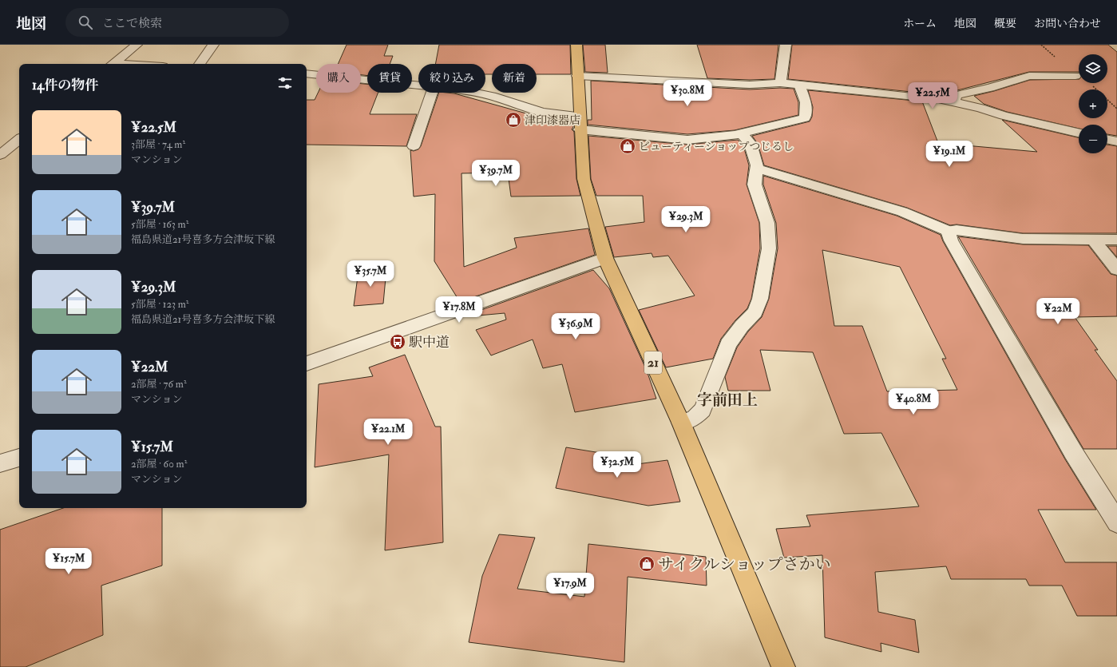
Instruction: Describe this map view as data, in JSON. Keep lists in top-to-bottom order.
{
  "streets": {
    "main road": ["21"]
  },
  "districts": ["字前田上"],
  "places": {
    "shop": ["津印漆器店", "ビューティーショップつじるし", "サイクルショップさかい"],
    "bus stop": ["駅中道"]
  },
  "page": {
    "header": "地図",
    "search": "ここで検索",
    "nav": [
      "ホーム",
      "地図",
      "概要",
      "お問い合わせ"
    ],
    "map_buttons": ["+", "−"],
    "chip": [
      "購入",
      "賃貸",
      "絞り込み",
      "新着"
    ],
    "heading": "14件の物件",
    "price": [
      "¥30.8M",
      "¥22.5M",
      "¥19.1M",
      "¥39.7M",
      "¥29.3M",
      "¥35.7M",
      "¥17.8M",
      "¥22M",
      "¥36.9M",
      "¥40.8M",
      "¥22.1M",
      "¥32.5M",
      "¥15.7M",
      "¥17.9M"
    ],
    "list": [
      {
        "name": "¥22.5M",
        "note": "3部屋 · 74 m² · マンション"
      },
      {
        "name": "¥39.7M",
        "note": "5部屋 · 163 m² · 福島県道21号喜多方会津坂下線"
      },
      {
        "name": "¥29.3M",
        "note": "5部屋 · 123 m² · 福島県道21号喜多方会津坂下線"
      },
      {
        "name": "¥22M",
        "note": "2部屋 · 76 m² · マンション"
      },
      {
        "name": "¥15.7M",
        "note": "2部屋 · 60 m² · マンション"
      }
    ]
  }
}
